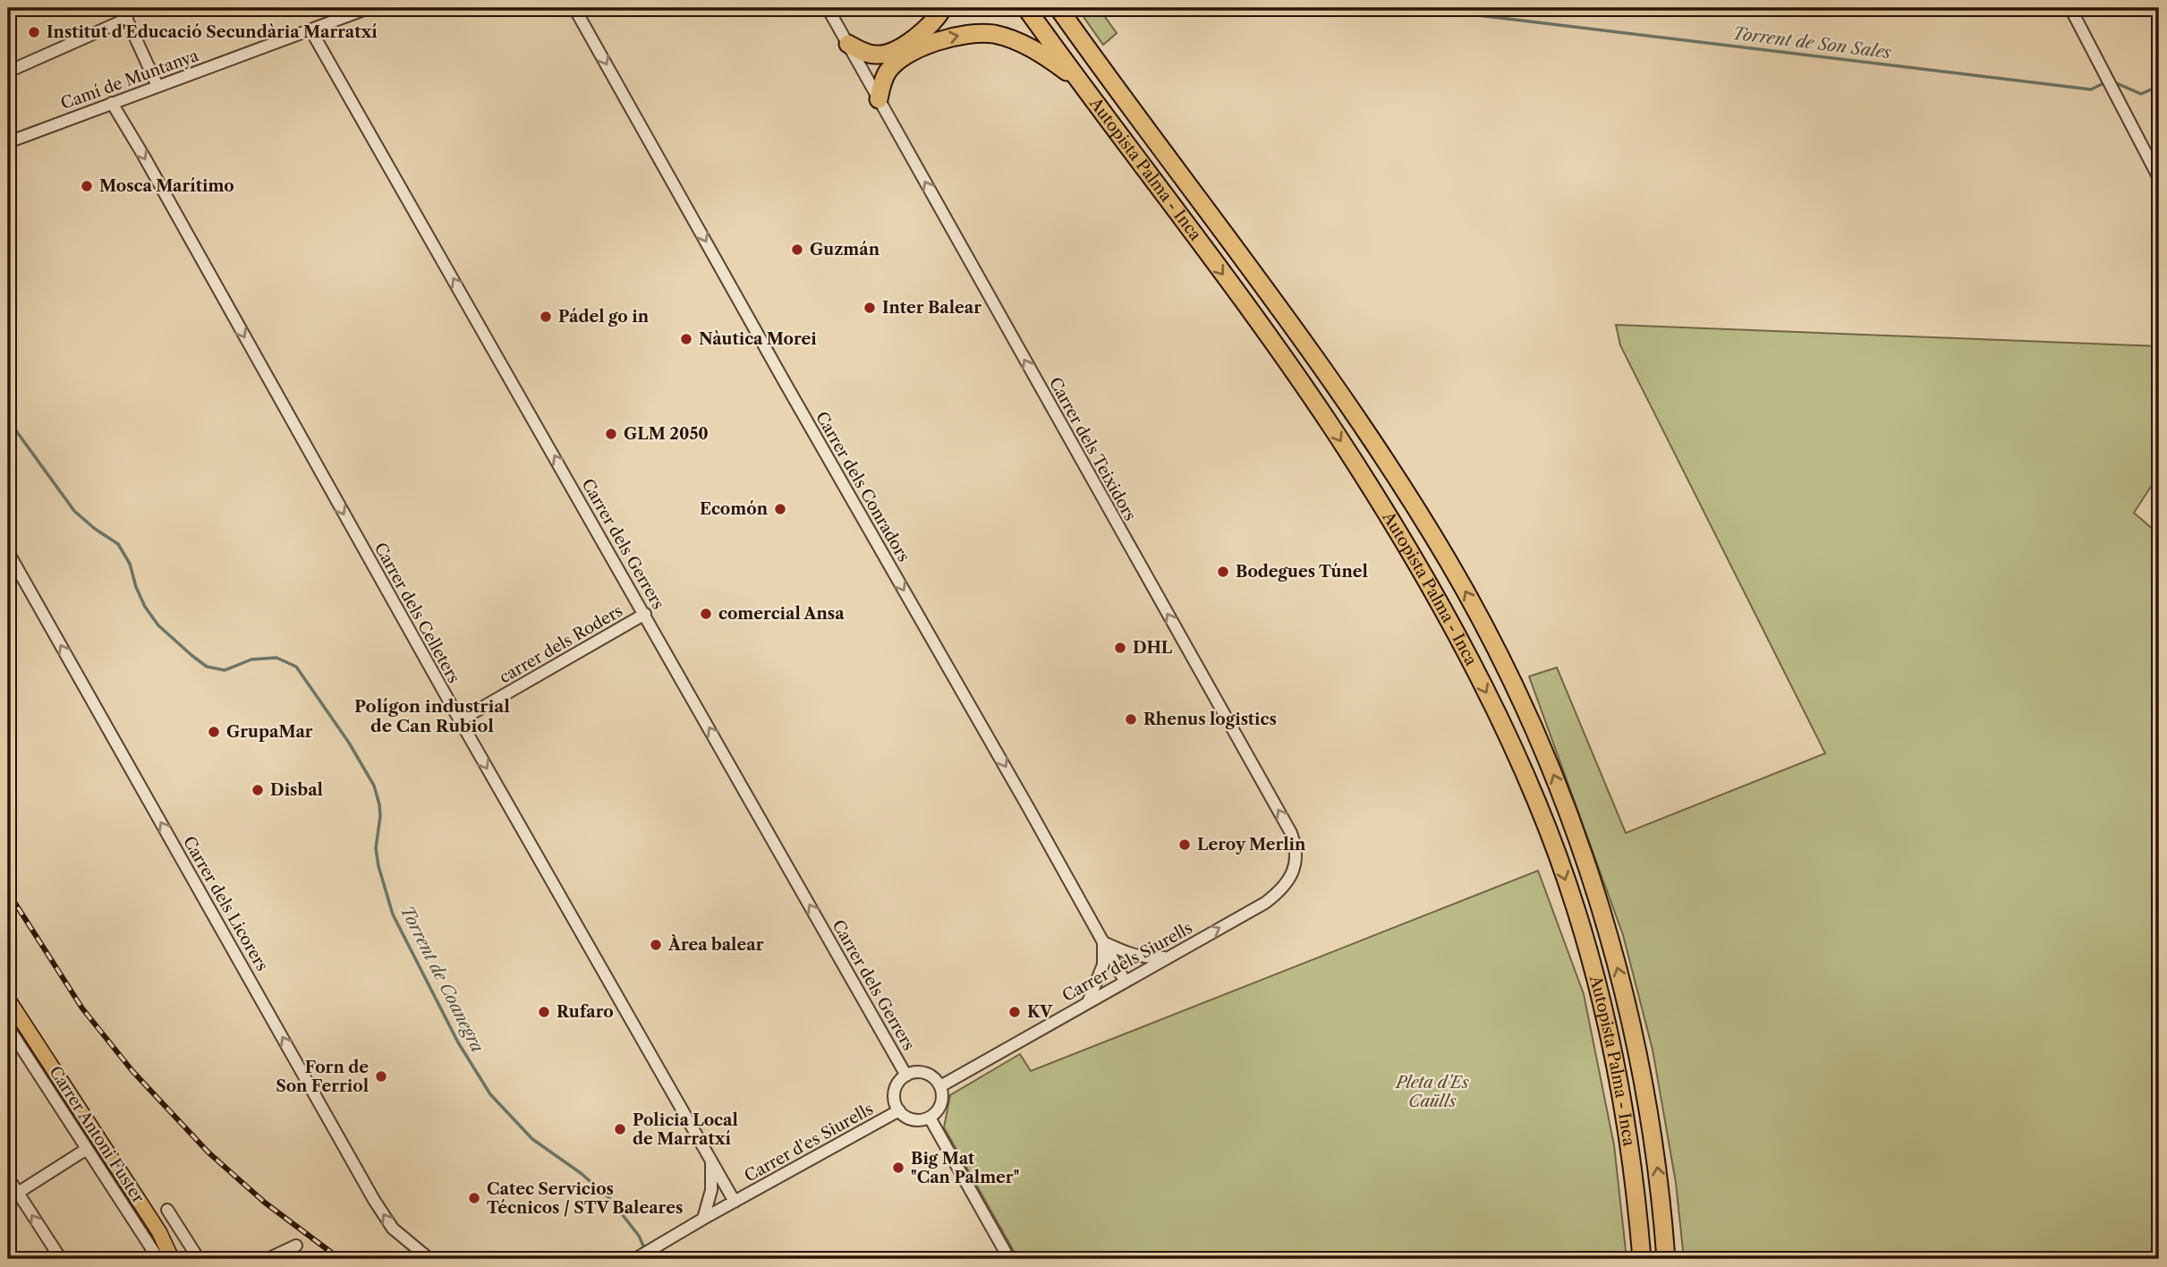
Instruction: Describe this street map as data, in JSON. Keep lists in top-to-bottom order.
{
  "streets": {
    "highway": ["Autopista Palma - Inca"],
    "street": [
      "Camí de Muntanya",
      "Carrer dels Teixidors",
      "Carrer dels Conradors",
      "Carrer dels Gerrers",
      "Carrer dels Celleters",
      "carrer dels Roders",
      "Carrer dels Licorers",
      "Carrer dels Siurells",
      "Carrer Antoni Fuster",
      "Carrer d'es Siurells"
    ]
  },
  "crossings": [
    ["Camí de Muntanya", "Carrer dels Gerrers"],
    ["Camí de Muntanya", "Carrer dels Celleters"],
    ["Carrer dels Teixidors", "Carrer dels Siurells"],
    ["Carrer dels Conradors", "Carrer dels Siurells"],
    ["Carrer dels Gerrers", "carrer dels Roders"],
    ["Carrer dels Gerrers", "Carrer dels Siurells"],
    ["Carrer dels Gerrers", "Carrer d'es Siurells"],
    ["Carrer dels Celleters", "carrer dels Roders"],
    ["Carrer dels Celleters", "Carrer d'es Siurells"],
    ["Carrer dels Siurells", "Carrer d'es Siurells"]
  ],
  "one_way": [
    "Carrer dels Teixidors",
    "Carrer dels Conradors",
    "Carrer dels Gerrers",
    "Carrer dels Celleters",
    "Carrer dels Licorers"
  ],
  "districts": ["Polígon industrial de Can Rubiol"],
  "water": ["Torrent de Son Sales", "Torrent de Coanegra"],
  "parks": ["Pleta d'Es Caülls"],
  "places": [
    "Institut d'Educació Secundària Marratxí",
    "Mosca Marítimo",
    "Guzmán",
    "Inter Balear",
    "Pádel go in",
    "Nàutica Morei",
    "GLM 2050",
    "Ecomón",
    "Bodegues Túnel",
    "comercial Ansa",
    "DHL",
    "Rhenus logistics",
    "GrupaMar",
    "Disbal",
    "Leroy Merlin",
    "Àrea balear",
    "Rufaro",
    "KV",
    "Forn de Son Ferriol",
    "Policia Local de Marratxí",
    "Big Mat \"Can Palmer\"",
    "Catec Servicios Técnicos / STV Baleares"
  ]
}
